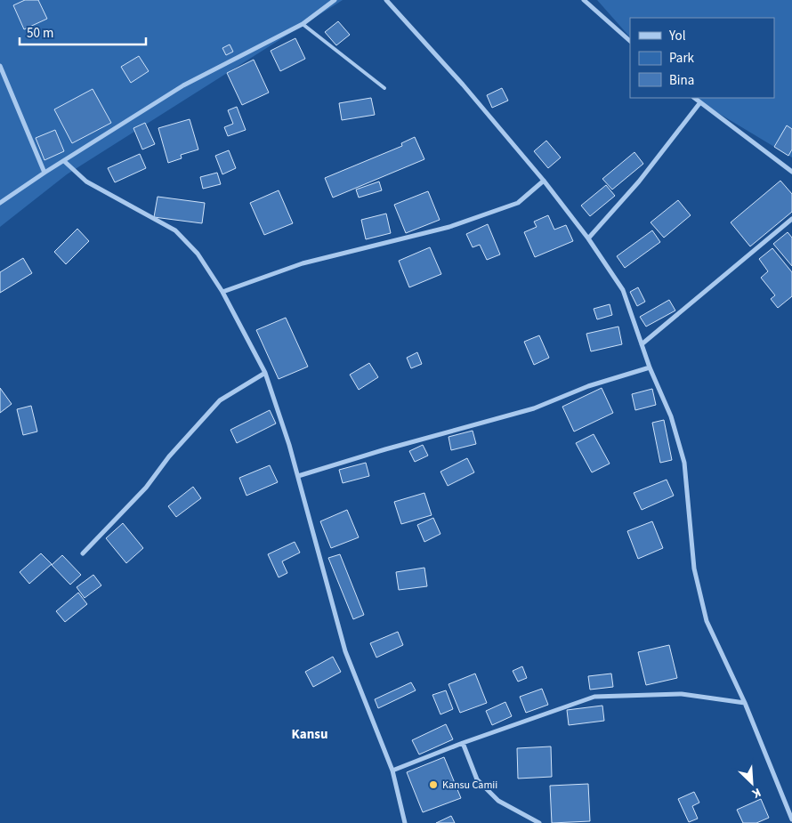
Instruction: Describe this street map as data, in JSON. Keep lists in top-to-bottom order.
{
  "districts": ["Kansu"],
  "places": ["Kansu Camii"],
  "legend": ["Yol", "Park", "Bina"],
  "scale_bar": "50 m",
  "north": "bottom right"
}
